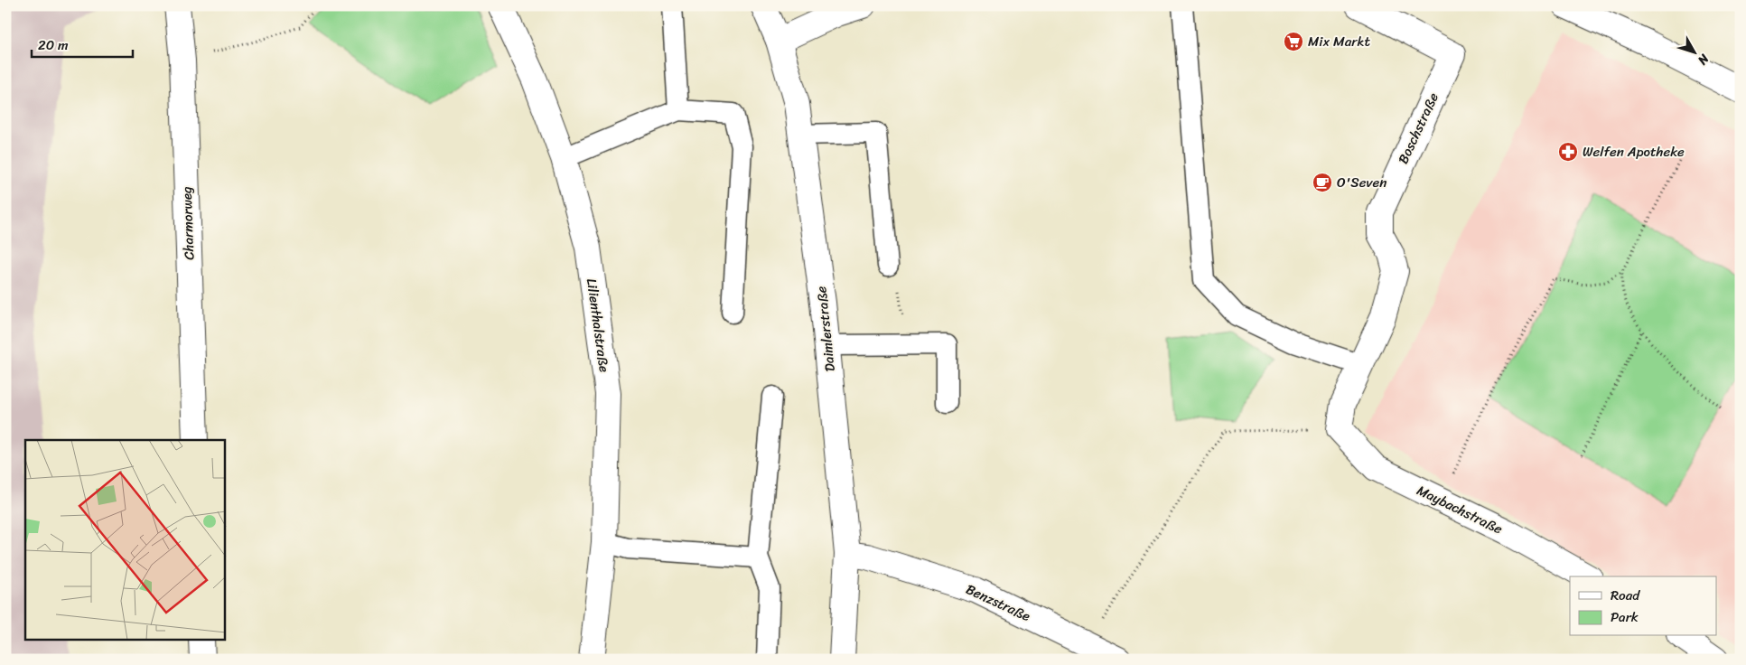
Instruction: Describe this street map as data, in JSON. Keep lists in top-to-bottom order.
{
  "streets": {
    "street": [
      "Boschstraße",
      "Charmorweg",
      "Lilienthalstraße",
      "Daimlerstraße",
      "Maybachstraße",
      "Benzstraße"
    ]
  },
  "crossings": [
    ["Boschstraße", "Maybachstraße"],
    ["Daimlerstraße", "Benzstraße"]
  ],
  "places": {
    "supermarket": ["Mix Markt"],
    "pharmacy": ["Welfen Apotheke"],
    "cafe": ["O'Seven"]
  },
  "legend": ["Road", "Park"],
  "scale_bar": "20 m",
  "north": "bottom right"
}
